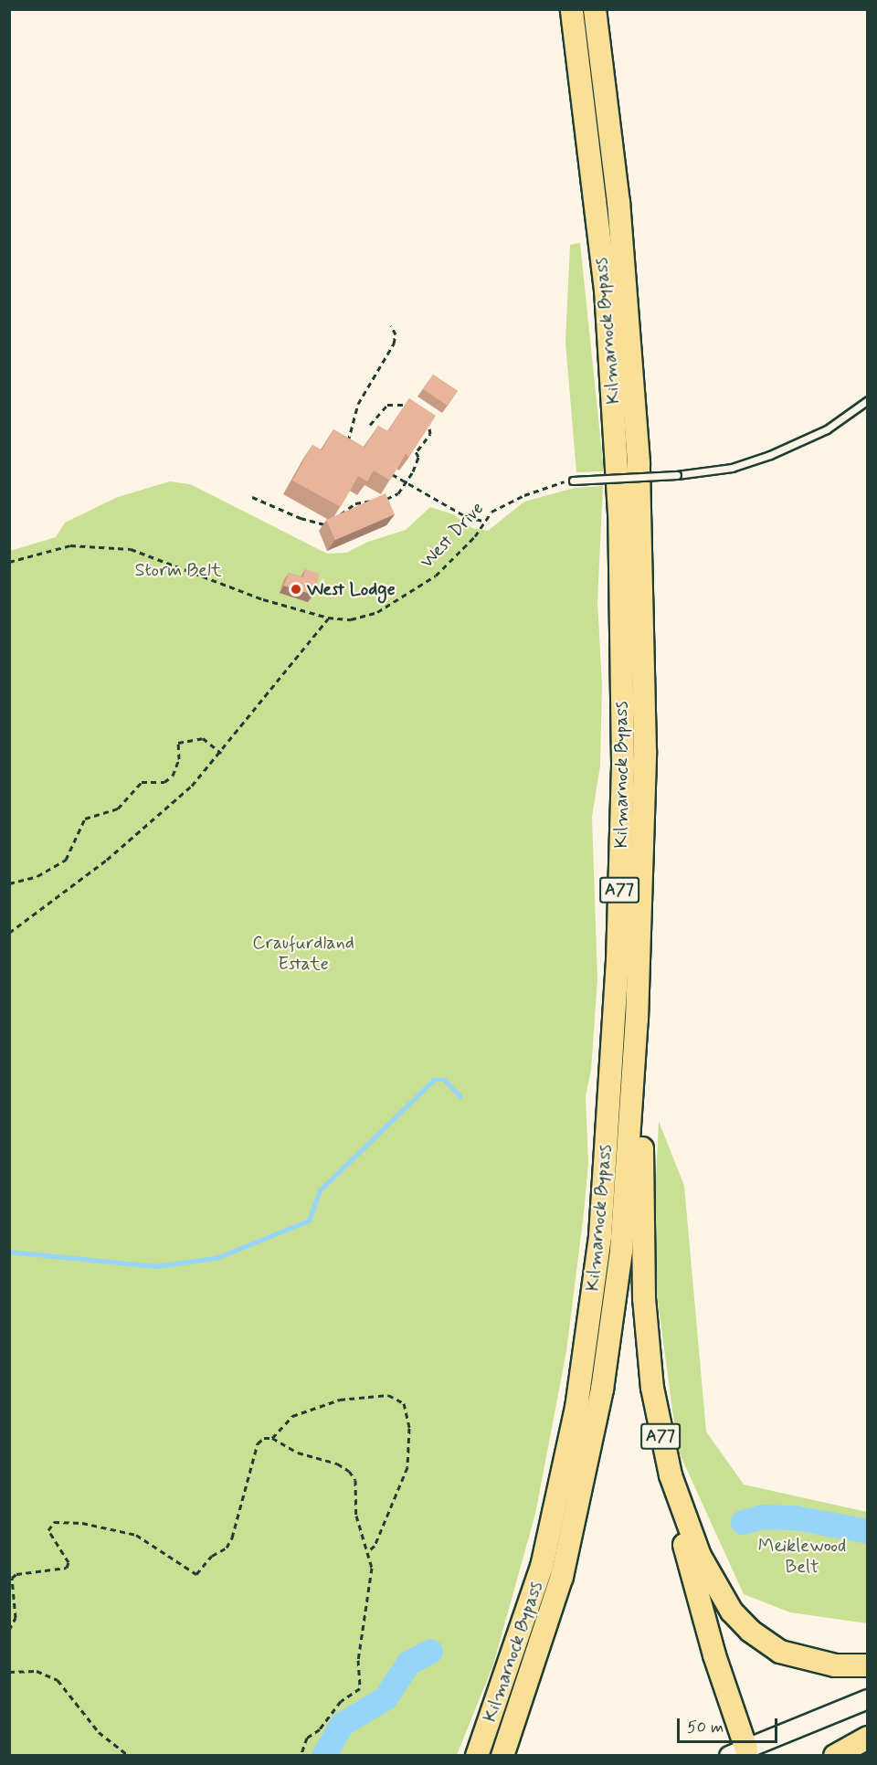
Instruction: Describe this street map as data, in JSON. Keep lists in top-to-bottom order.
{
  "streets": {
    "highway": ["Kilmarnock Bypass", "A77"],
    "path": ["West Drive"]
  },
  "crossings": [
    ["Kilmarnock Bypass", "A77"]
  ],
  "parks": ["Storm Belt", "Craufurdland Estate", "Meiklewood Belt"],
  "places": ["West Lodge"],
  "scale_bar": "50 m"
}
